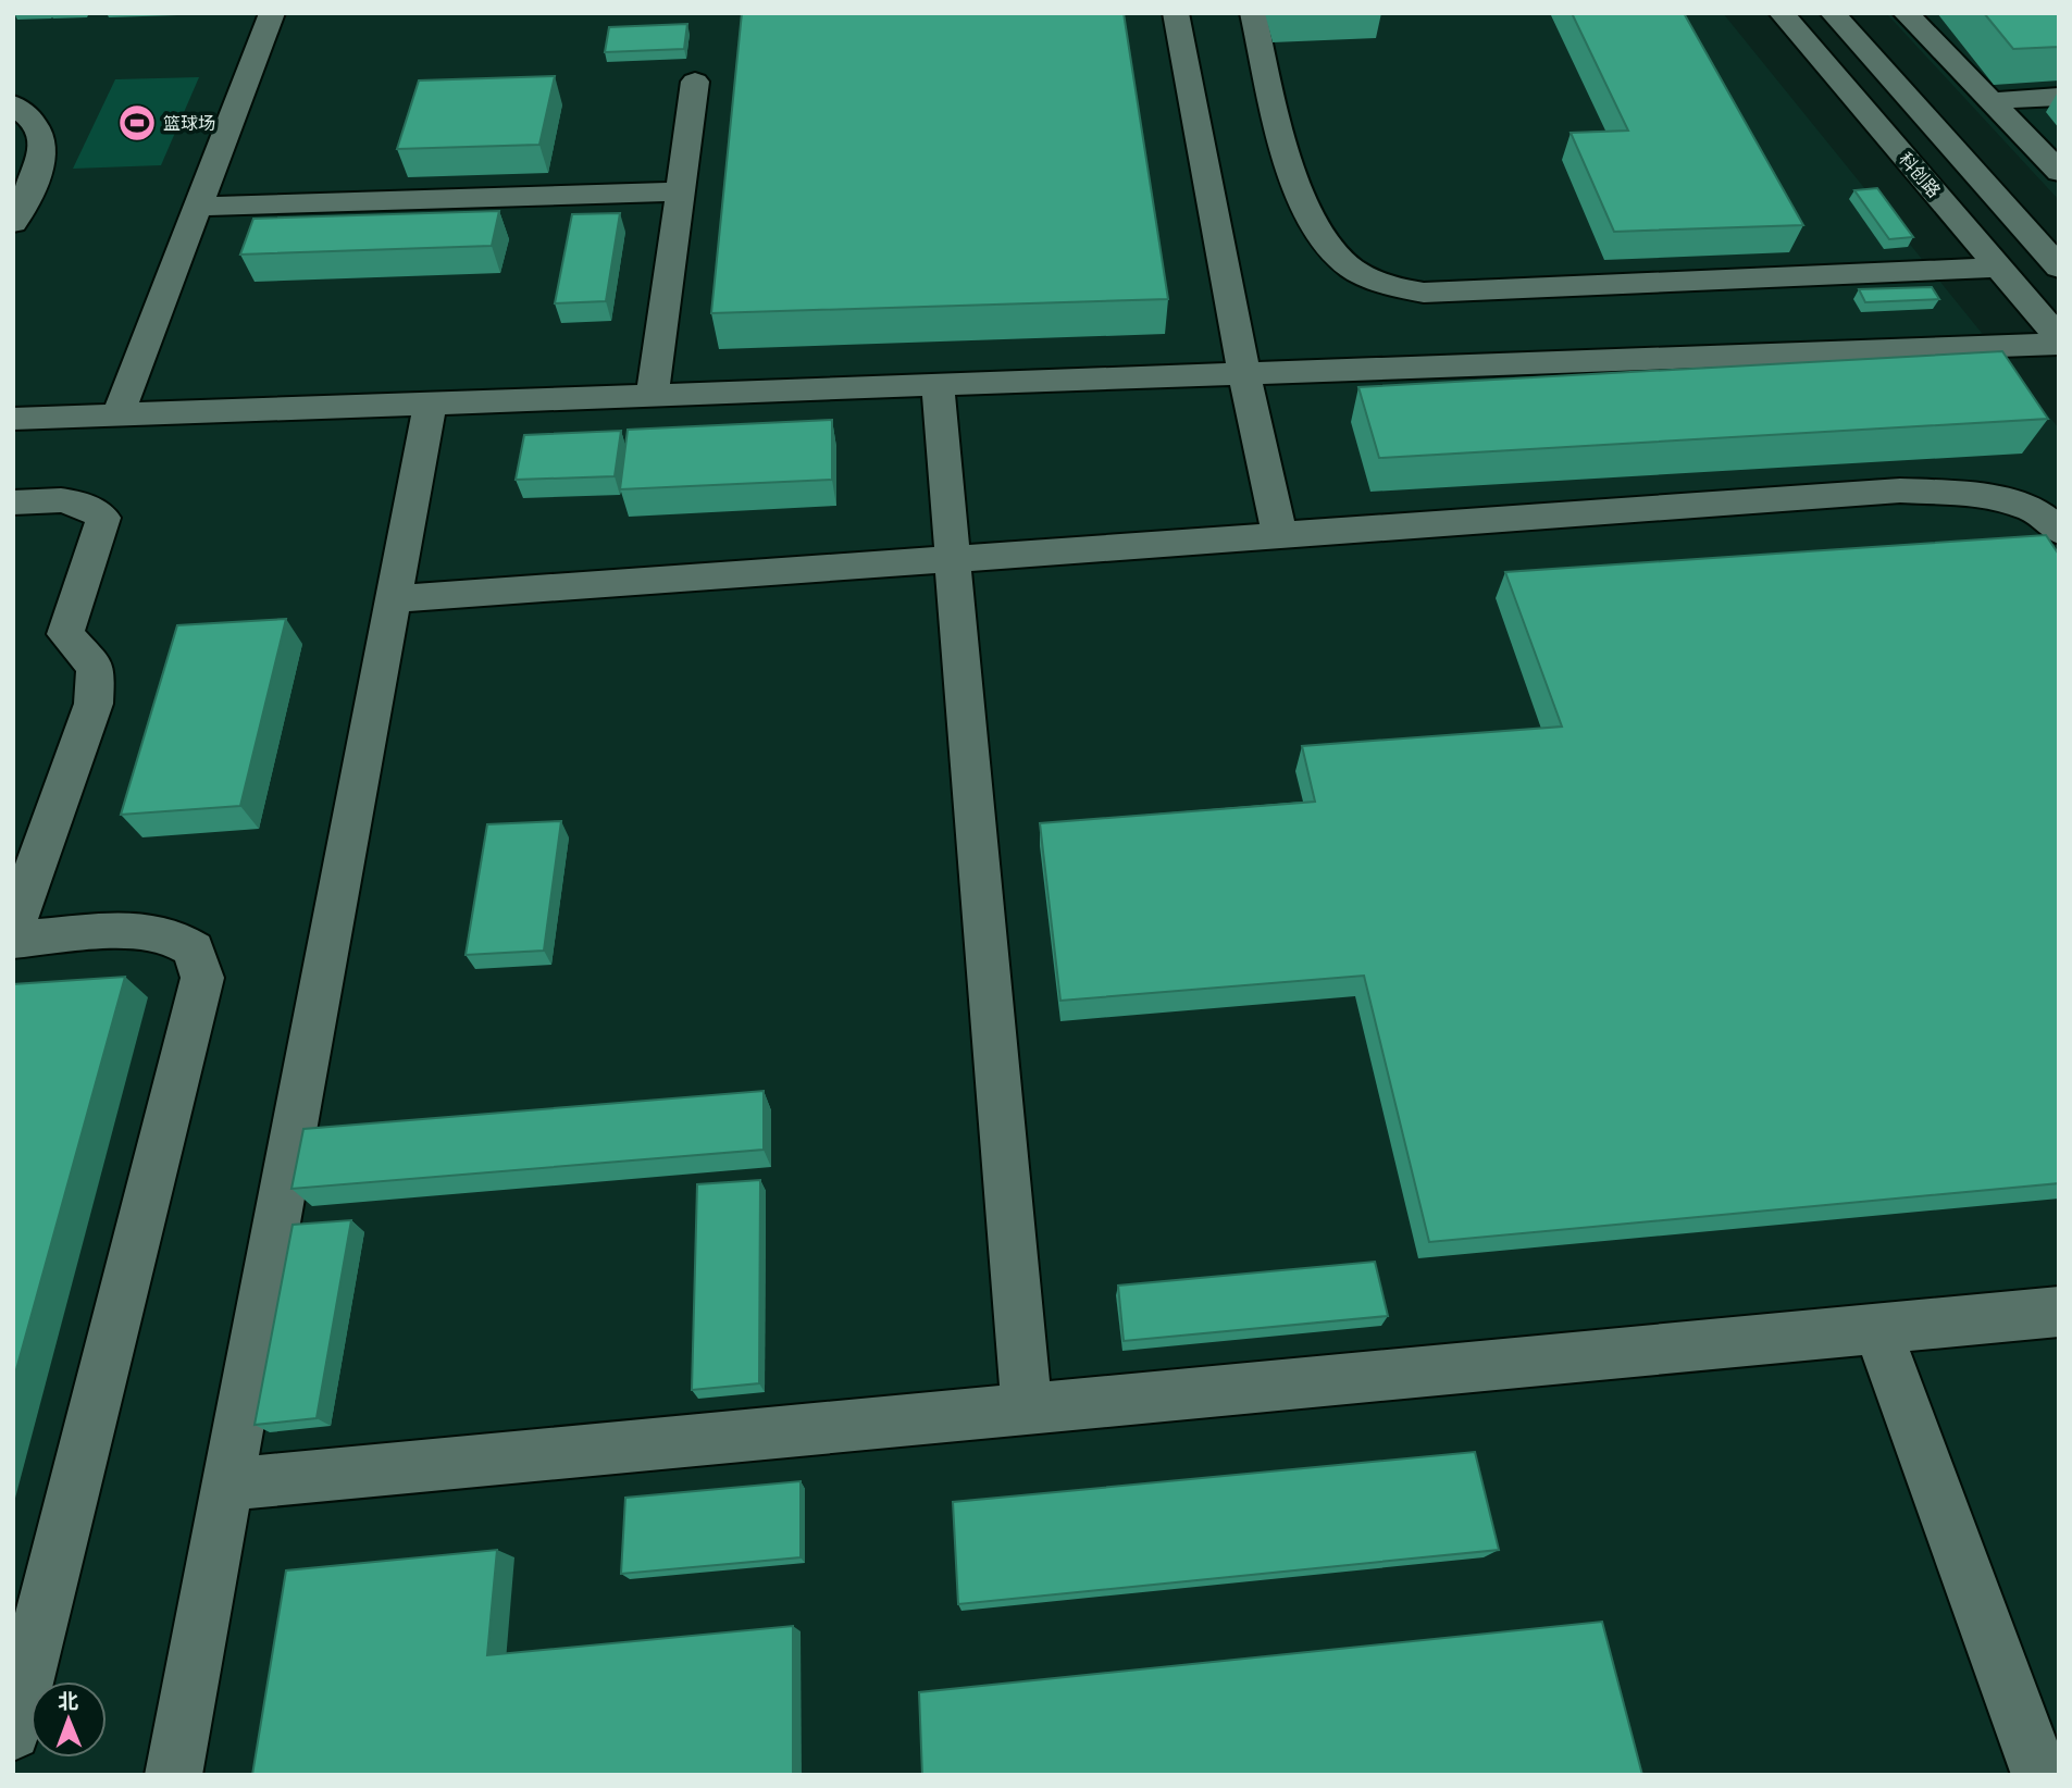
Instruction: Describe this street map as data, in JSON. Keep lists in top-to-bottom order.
{
  "streets": {
    "street": ["科创路"]
  },
  "places": {
    "sports": ["篮球场"]
  },
  "north": "top"
}
